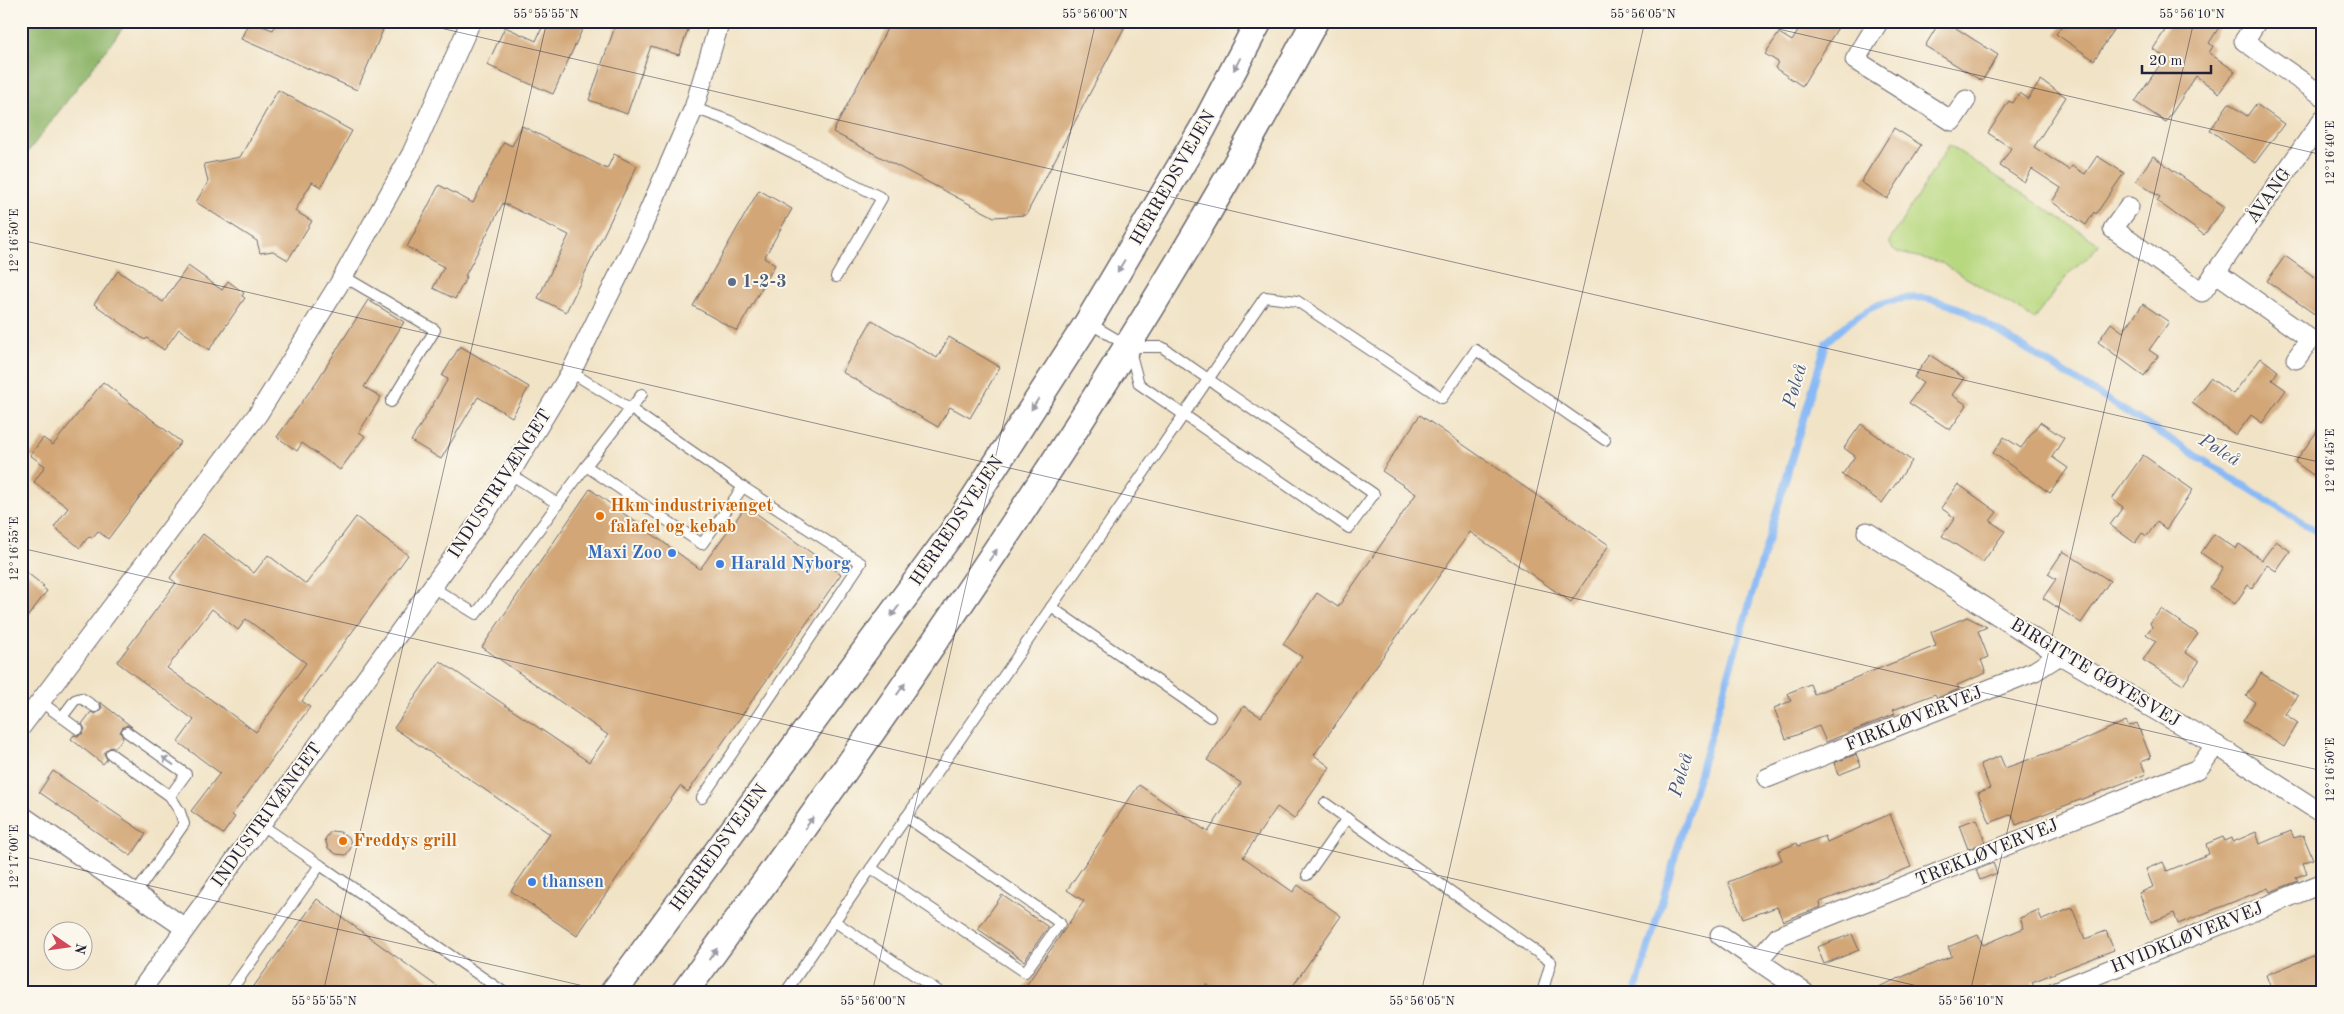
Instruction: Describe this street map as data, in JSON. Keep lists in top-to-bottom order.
{
  "streets": {
    "street": [
      "HERREDSVEJEN",
      "ÅVANG",
      "INDUSTRIVÆNGET",
      "BIRGITTE GØYESVEJ",
      "FIRKLØVERVEJ",
      "TREKLØVERVEJ",
      "HVIDKLØVERVEJ"
    ]
  },
  "crossings": [
    ["BIRGITTE GØYESVEJ", "FIRKLØVERVEJ"],
    ["BIRGITTE GØYESVEJ", "TREKLØVERVEJ"]
  ],
  "water": ["Pøleå"],
  "places": [
    "1-2-3",
    "Hkm industrivænget falafel og kebab",
    "Maxi Zoo",
    "Harald Nyborg",
    "Freddys grill",
    "thansen"
  ],
  "scale_bar": "20 m",
  "north": "right",
  "coordinates": [
    "55°55'55\"N",
    "55°56'00\"N",
    "55°56'05\"N",
    "55°56'10\"N",
    "12°16'40\"E",
    "12°16'50\"E",
    "12°16'45\"E",
    "12°16'55\"E",
    "12°17'00\"E"
  ]
}
